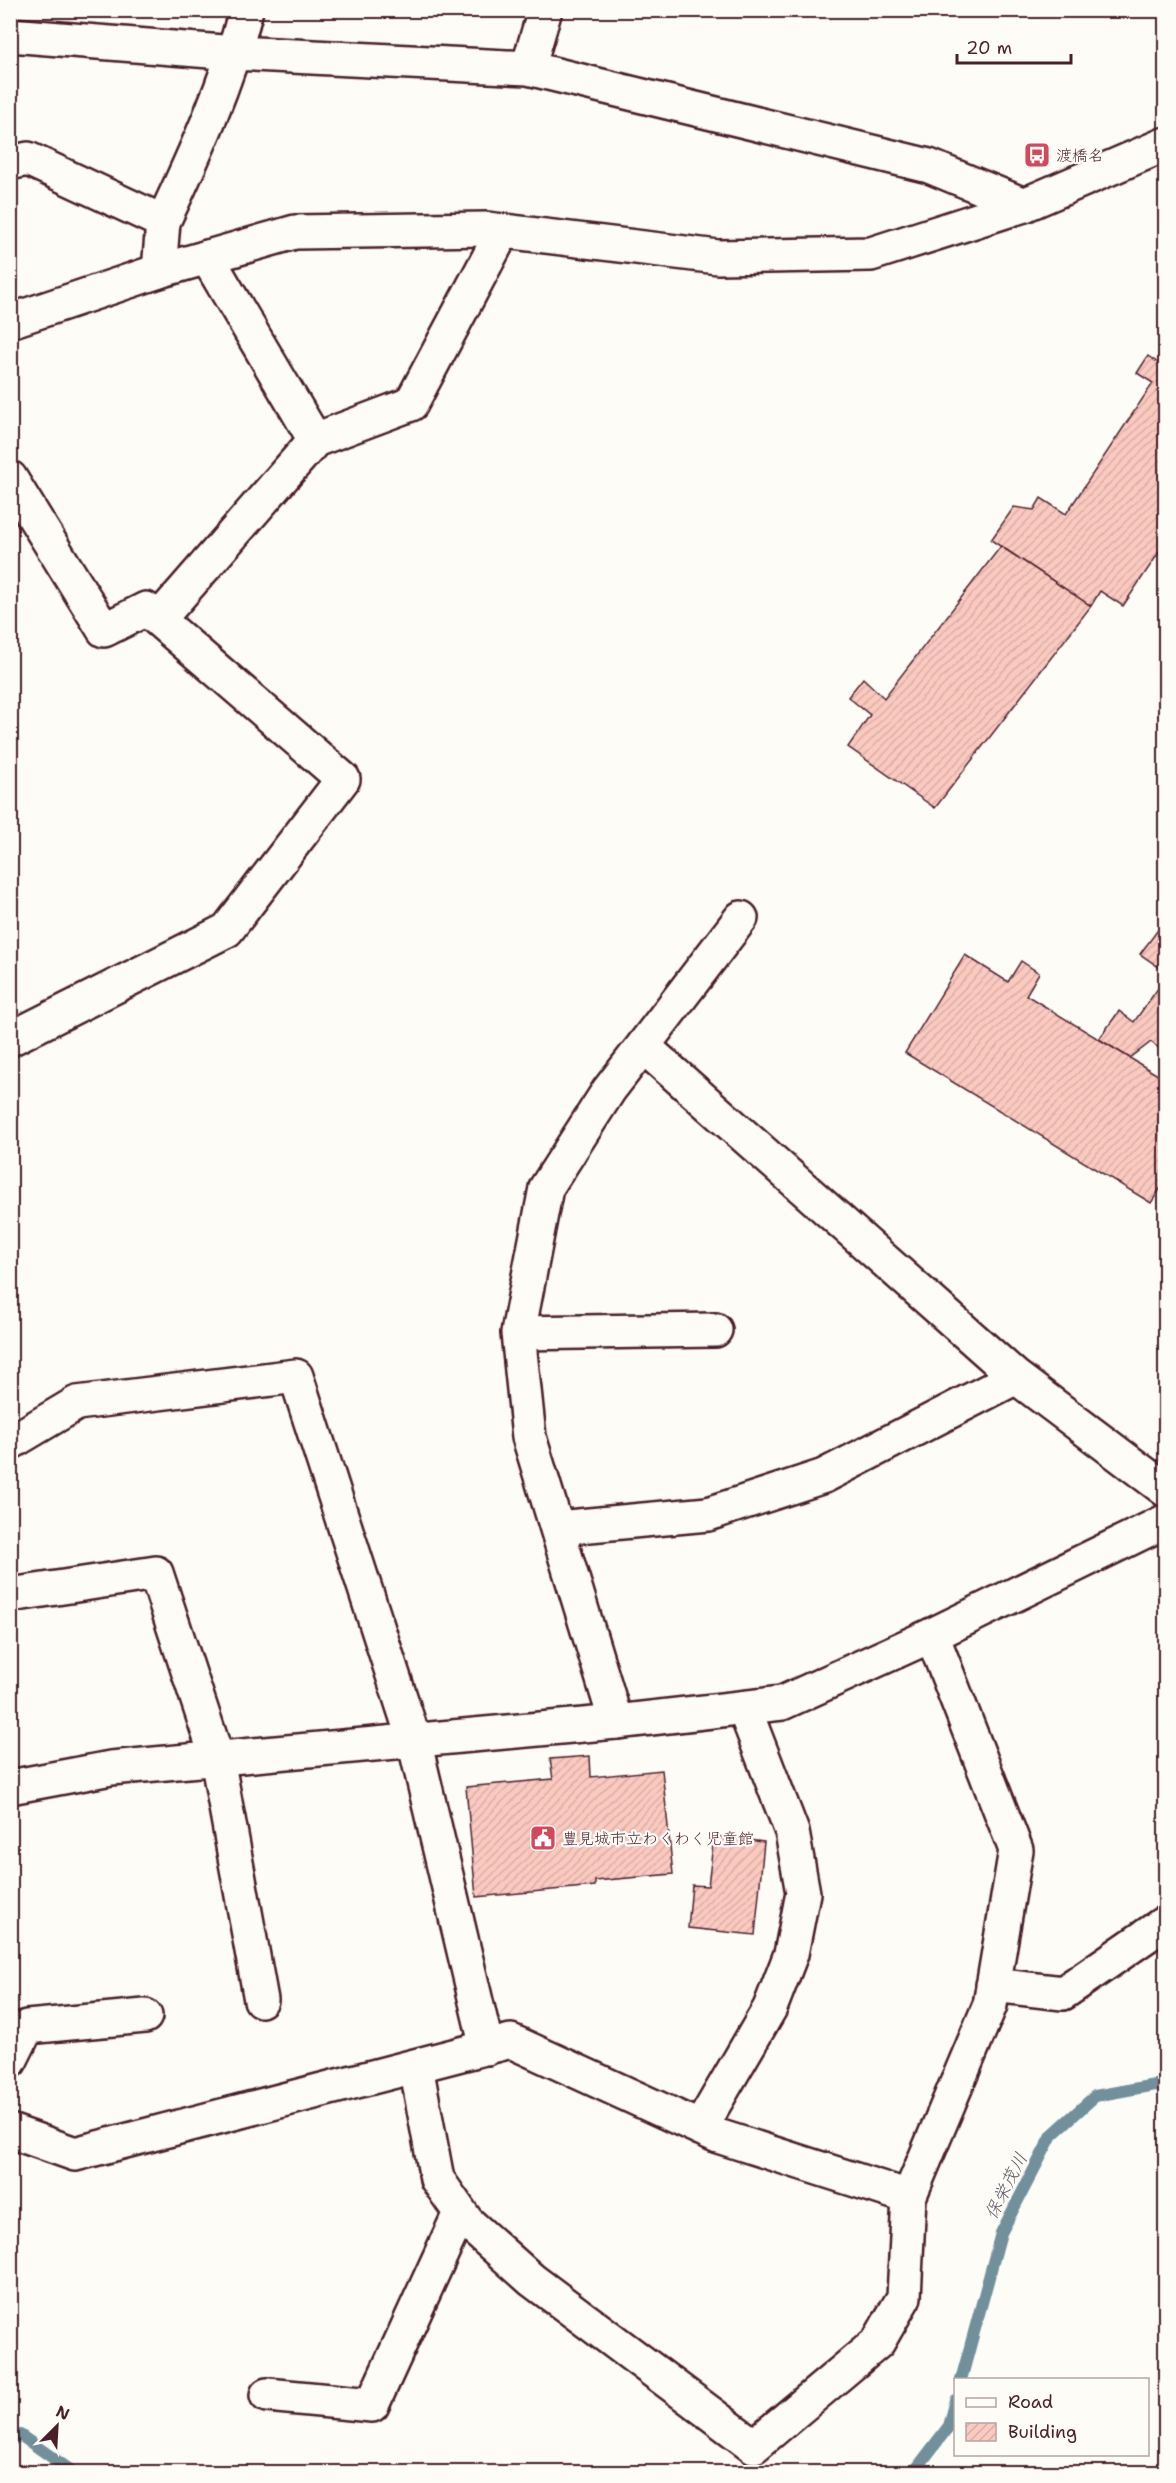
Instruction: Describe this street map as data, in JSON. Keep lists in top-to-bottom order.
{
  "water": ["保栄茂川"],
  "places": {
    "bus stop": ["渡橋名"],
    "public building": ["豊見城市立わくわく児童館"]
  },
  "legend": ["Road", "Building"],
  "scale_bar": "20 m",
  "north": "top right"
}
